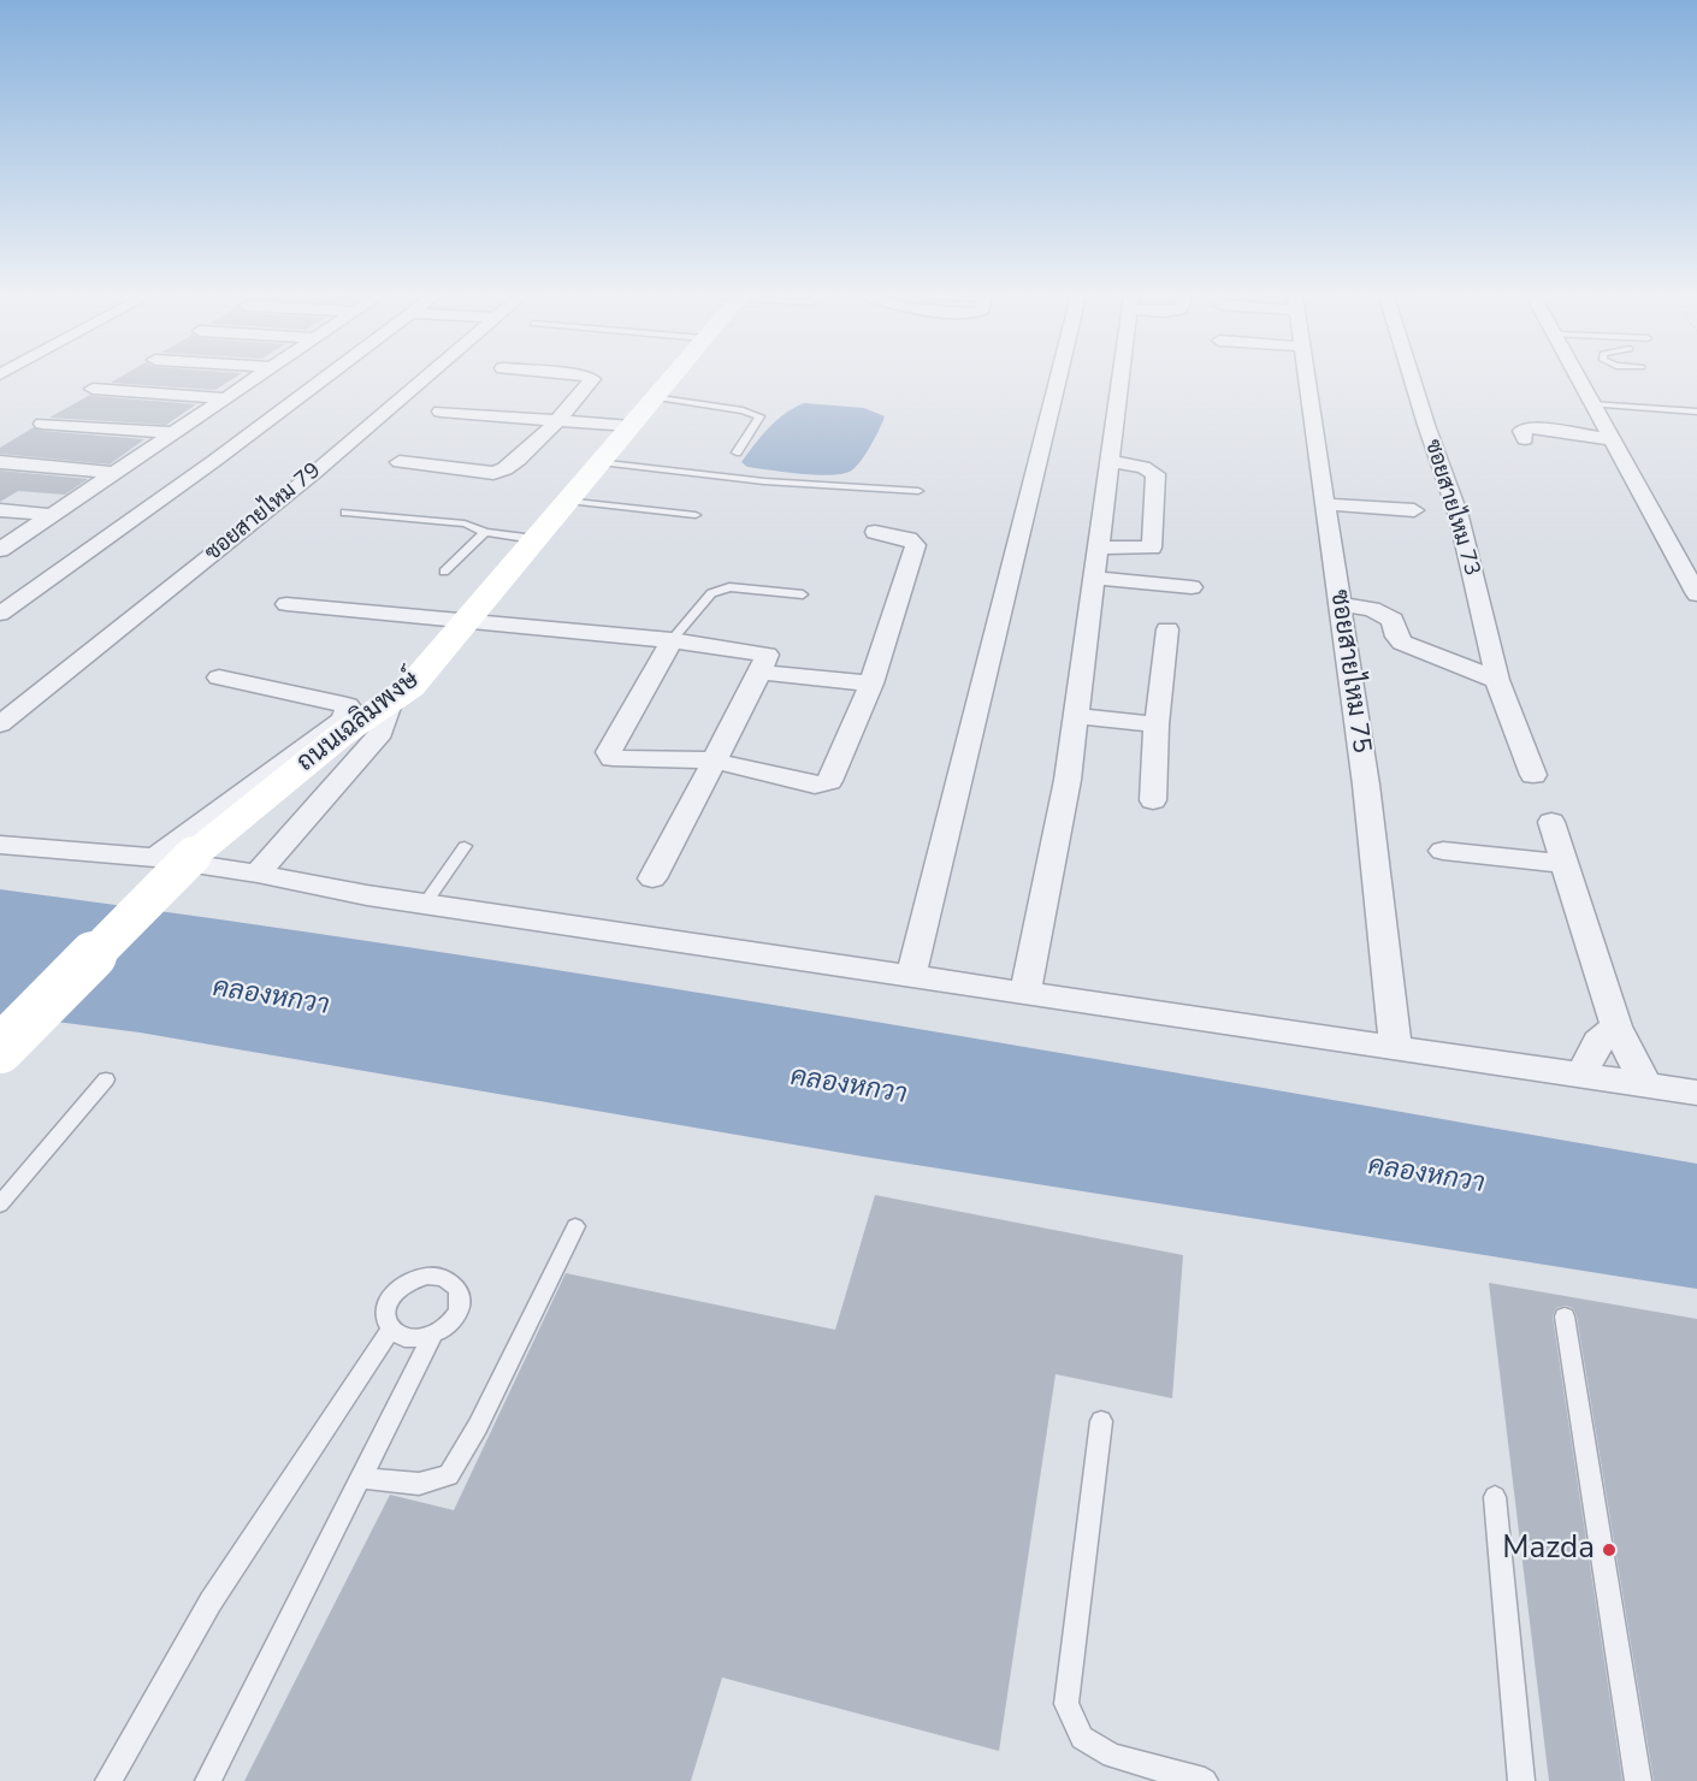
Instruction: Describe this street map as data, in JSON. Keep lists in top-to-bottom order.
{
  "streets": {
    "main road": ["ถนนเฉลิมพงษ์"],
    "street": ["ซอยสายไหม 73", "ซอยสายไหม 79", "ซอยสายไหม 75"]
  },
  "water": ["คลองหกวา"],
  "places": ["Mazda"]
}
